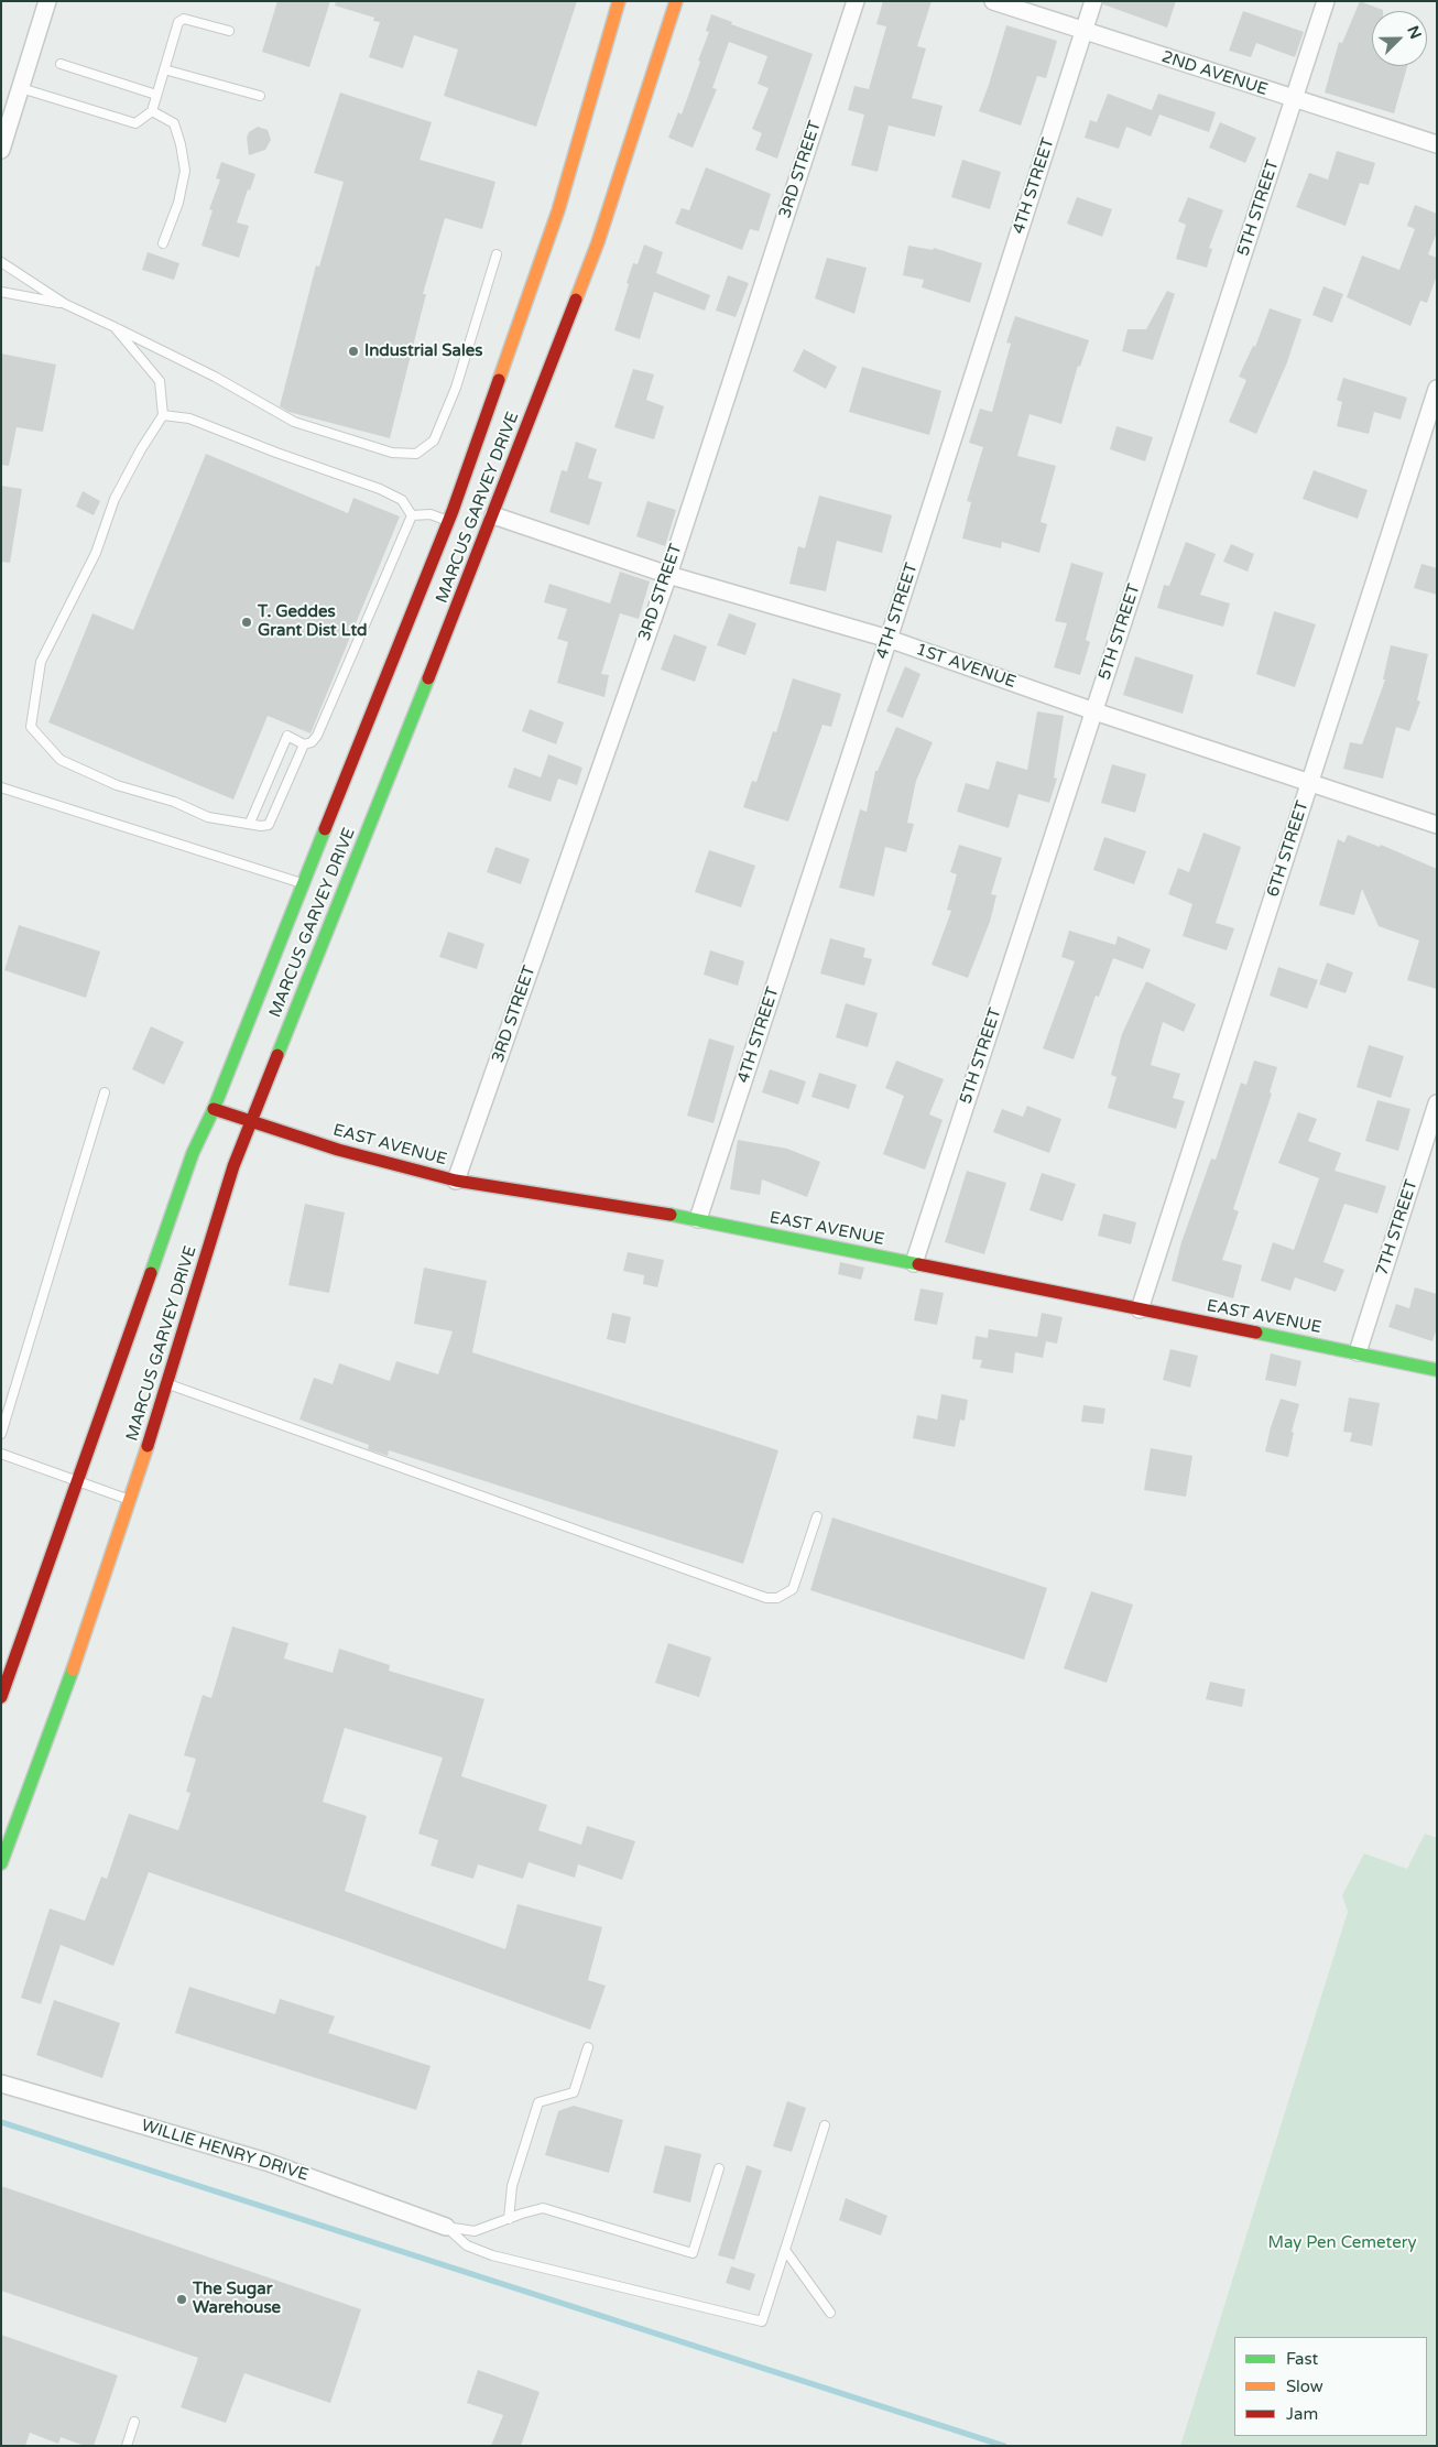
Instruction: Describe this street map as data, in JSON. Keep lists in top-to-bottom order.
{
  "streets": {
    "main road": ["MARCUS GARVEY DRIVE", "EAST AVENUE"],
    "street": [
      "2ND AVENUE",
      "3RD STREET",
      "4TH STREET",
      "5TH STREET",
      "1ST AVENUE",
      "6TH STREET",
      "7TH STREET",
      "WILLIE HENRY DRIVE"
    ]
  },
  "crossings": [
    ["2ND AVENUE", "4TH STREET"],
    ["2ND AVENUE", "5TH STREET"],
    ["3RD STREET", "1ST AVENUE"],
    ["3RD STREET", "EAST AVENUE"],
    ["4TH STREET", "1ST AVENUE"],
    ["4TH STREET", "EAST AVENUE"],
    ["5TH STREET", "1ST AVENUE"],
    ["5TH STREET", "EAST AVENUE"],
    ["MARCUS GARVEY DRIVE", "1ST AVENUE"],
    ["MARCUS GARVEY DRIVE", "EAST AVENUE"],
    ["1ST AVENUE", "6TH STREET"],
    ["6TH STREET", "EAST AVENUE"],
    ["EAST AVENUE", "7TH STREET"]
  ],
  "parks": ["May Pen Cemetery"],
  "places": ["Industrial Sales", "T. Geddes Grant Dist Ltd", "The Sugar Warehouse"],
  "legend": ["Fast", "Slow", "Jam"],
  "north": "top right"
}
